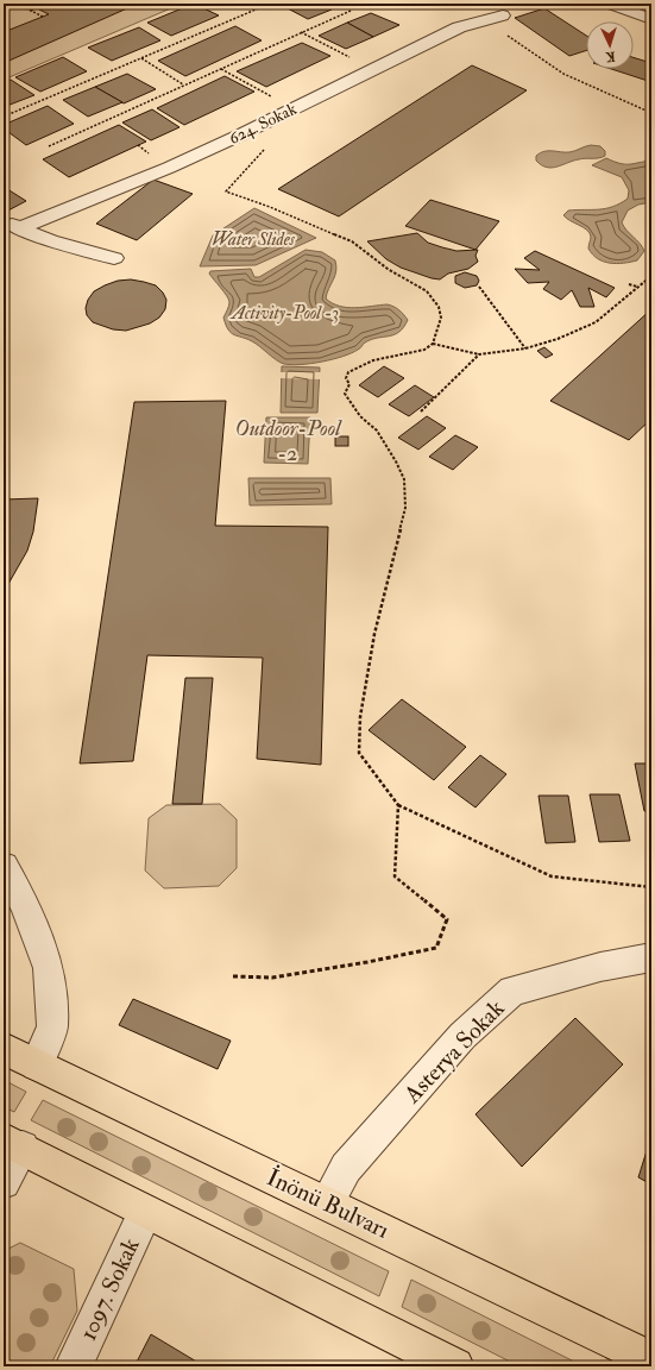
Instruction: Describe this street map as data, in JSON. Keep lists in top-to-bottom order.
{
  "streets": {
    "main road": ["İnönü Bulvarı"],
    "street": ["624. Sokak", "Asterya Sokak", "1097. Sokak"]
  },
  "crossings": [
    ["Asterya Sokak", "İnönü Bulvarı"]
  ],
  "water": ["Water Slides", "Activity-Pool -3", "Outdoor-Pool -2"],
  "north": "bottom"
}
